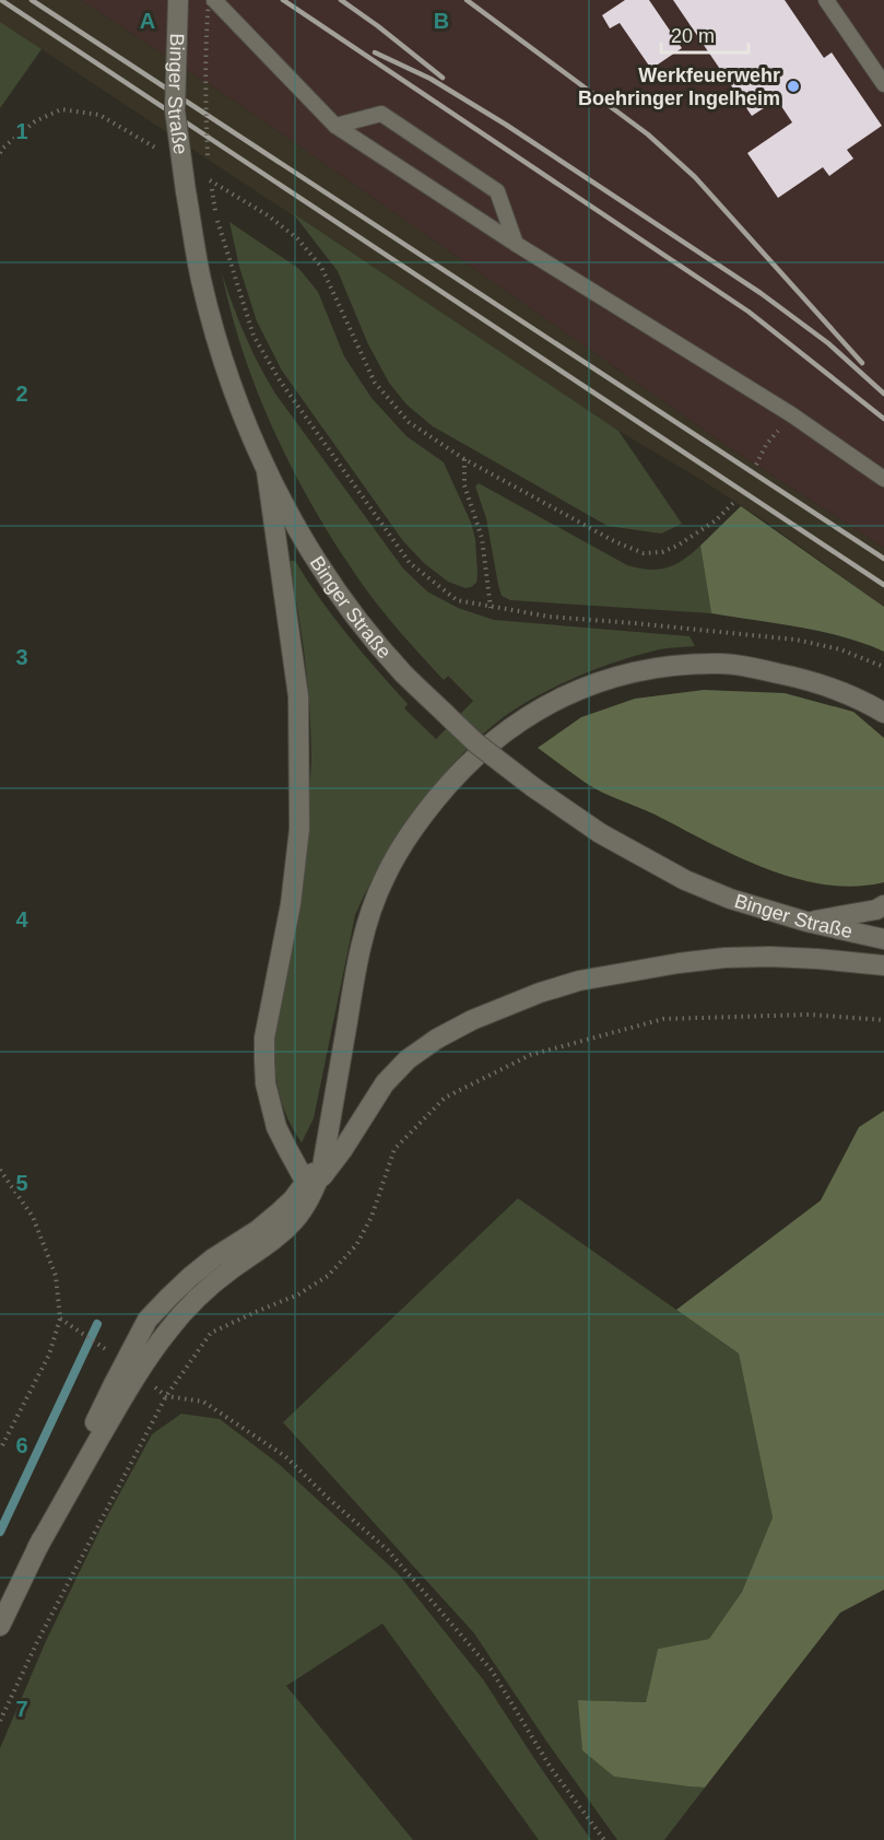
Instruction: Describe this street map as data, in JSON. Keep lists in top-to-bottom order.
{
  "streets": {
    "main road": ["Binger Straße"]
  },
  "places": ["Werkfeuerwehr Boehringer Ingelheim"],
  "scale_bar": "20 m",
  "grid": {
    "columns": ["A", "B"],
    "rows": [
      "1",
      "2",
      "3",
      "4",
      "5",
      "6",
      "7"
    ]
  }
}
